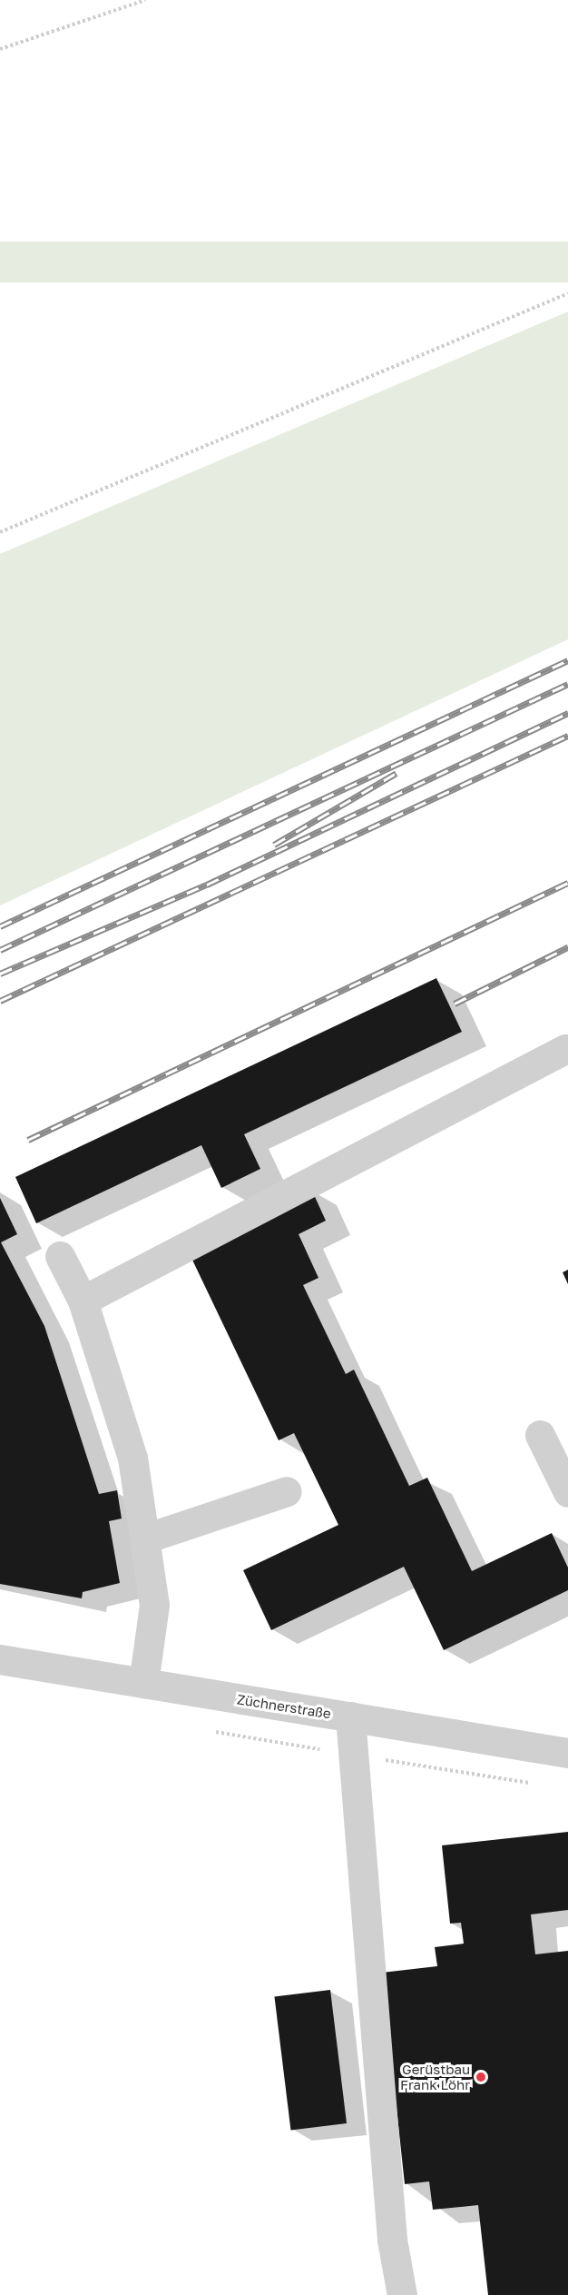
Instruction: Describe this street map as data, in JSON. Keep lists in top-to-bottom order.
{
  "streets": {
    "street": ["Züchnerstraße"]
  },
  "places": ["Gerüstbau Frank Löhr"]
}
